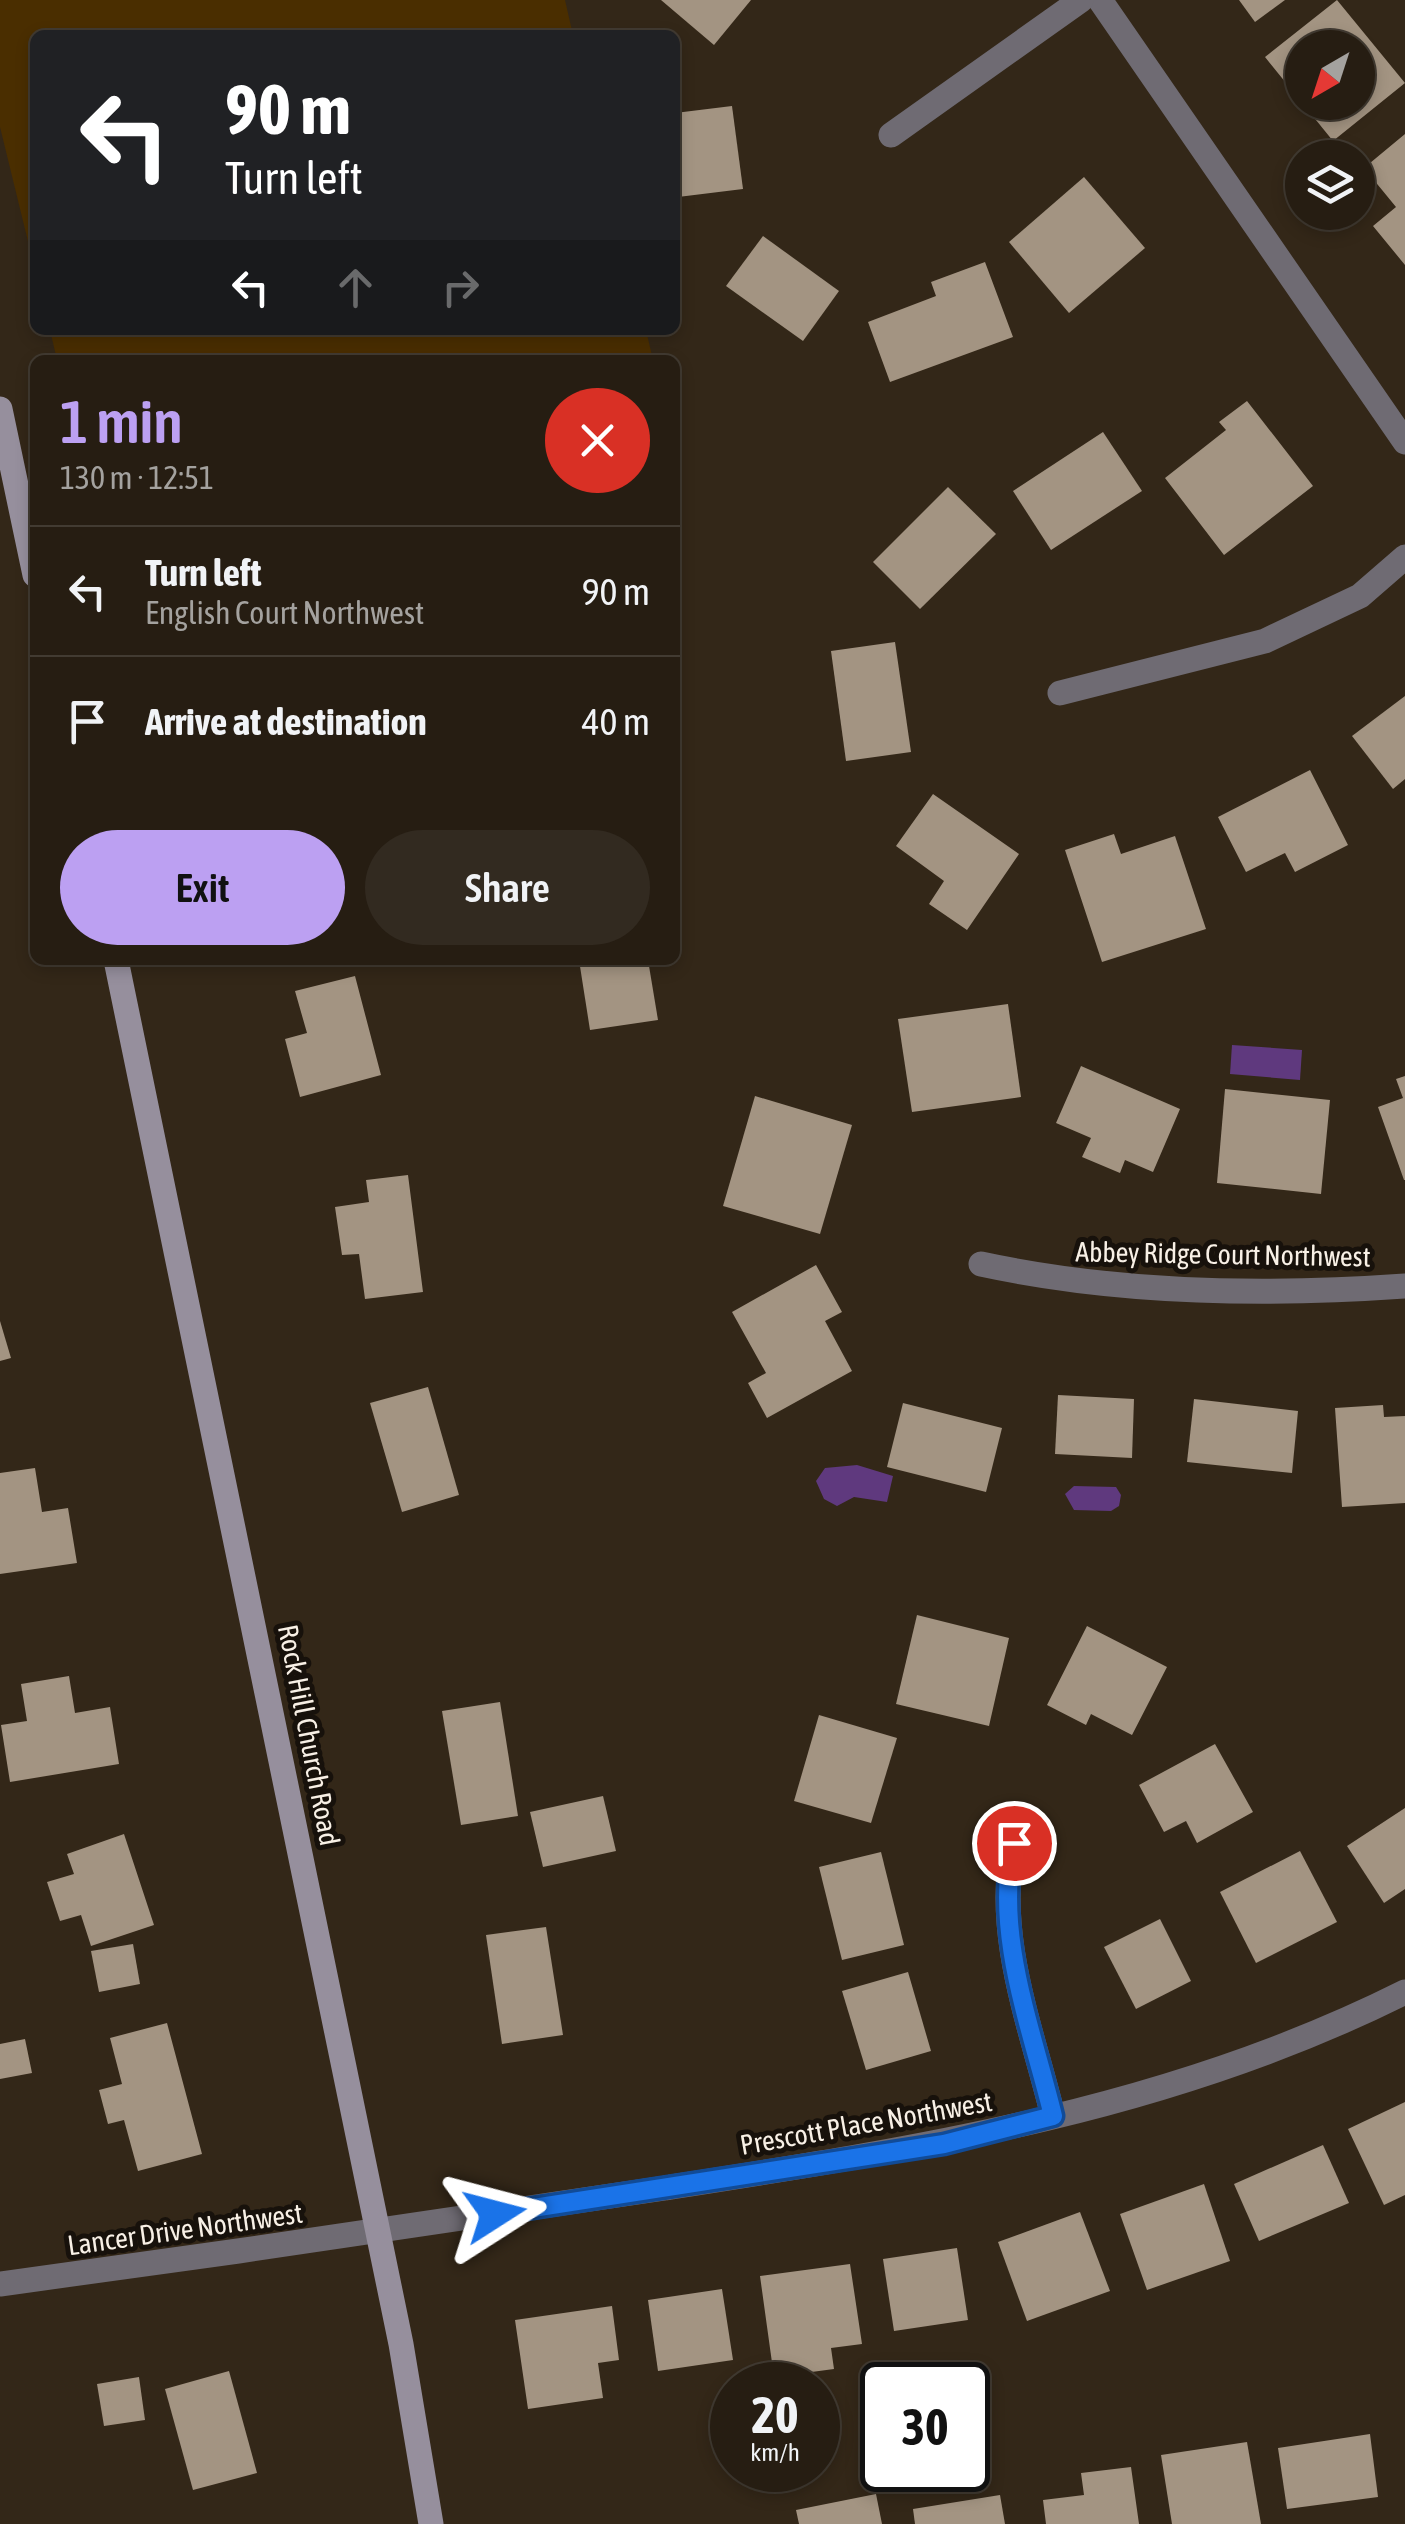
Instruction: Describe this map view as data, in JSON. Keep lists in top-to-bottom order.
{
  "streets": {
    "street": [
      "Abbey Ridge Court Northwest",
      "Rock Hill Church Road",
      "Prescott Place Northwest",
      "Lancer Drive Northwest"
    ]
  },
  "crossings": [
    ["Rock Hill Church Road", "Prescott Place Northwest"],
    ["Rock Hill Church Road", "Lancer Drive Northwest"],
    ["Prescott Place Northwest", "Lancer Drive Northwest"]
  ],
  "north": "bottom left",
  "page": {
    "turn": ["90 m", "Turn left"],
    "heading": ["1 min", "130 m · 12:51"],
    "list": [
      {
        "name": "Turn left",
        "note": "English Court Northwest",
        "value": "90 m"
      },
      {
        "name": "Arrive at destination",
        "value": "40 m"
      }
    ],
    "buttons": ["Exit", "Share"],
    "speed": "20 km/h",
    "limit": "30"
  }
}
